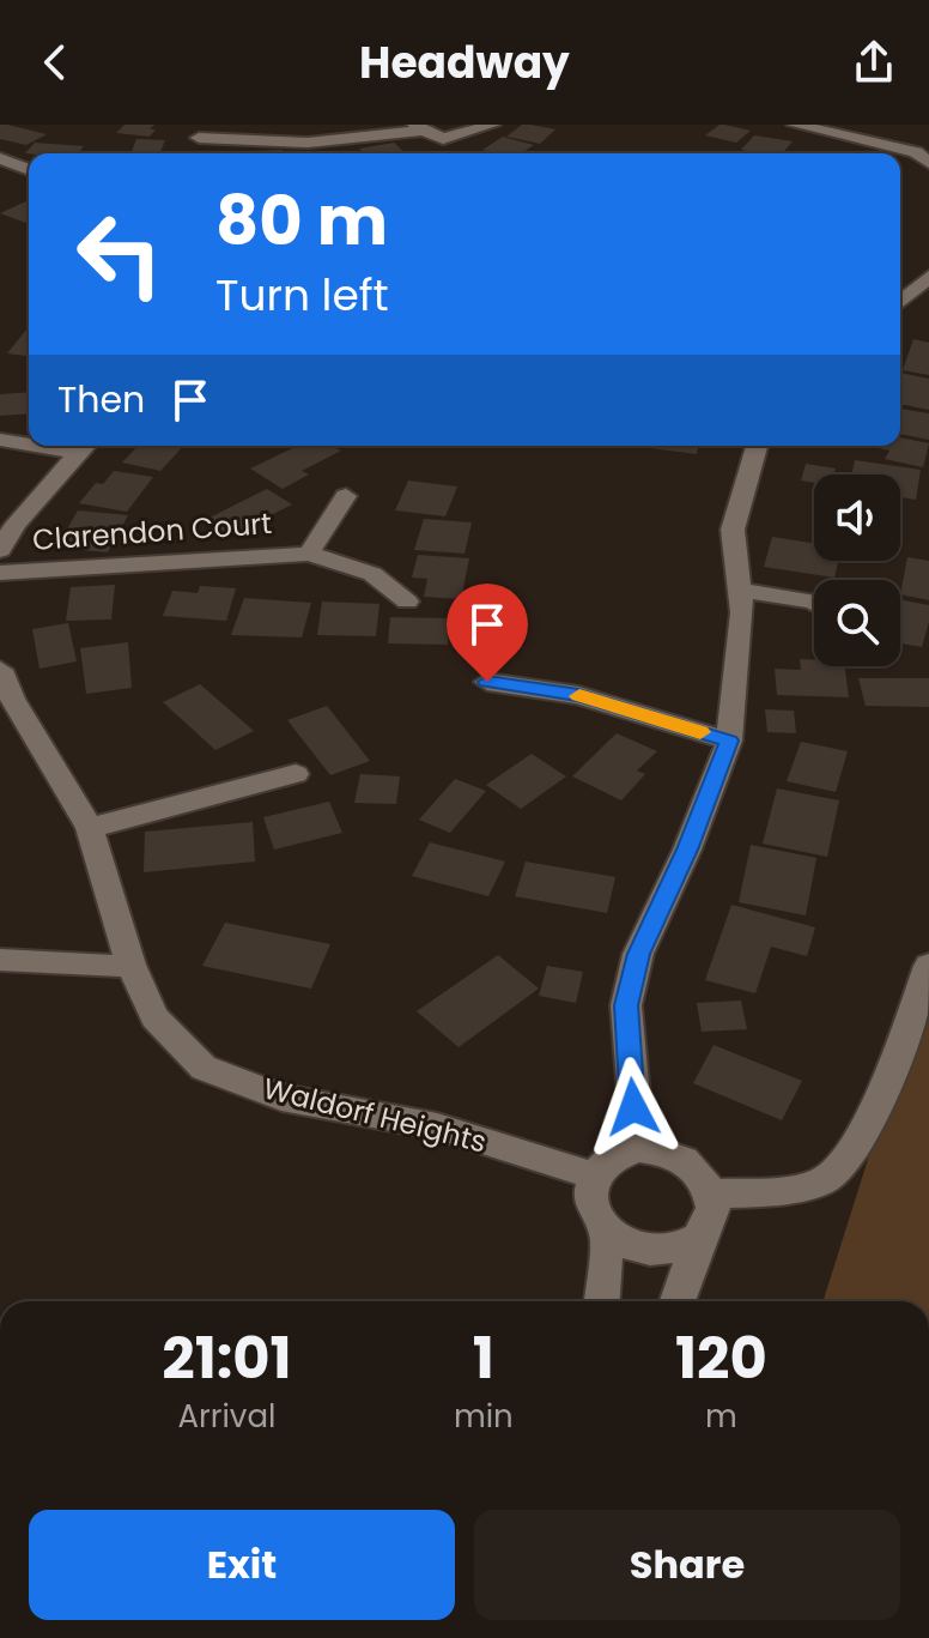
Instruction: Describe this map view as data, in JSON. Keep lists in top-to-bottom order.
{
  "streets": {
    "street": ["Clarendon Court", "Waldorf Heights"]
  },
  "page": {
    "header": "Headway",
    "turn": ["80 m", "Turn left"],
    "then": "Then",
    "eta": [
      "21:01",
      "Arrival",
      "1",
      "min",
      "120",
      "m"
    ],
    "buttons": ["Exit", "Share"]
  }
}
